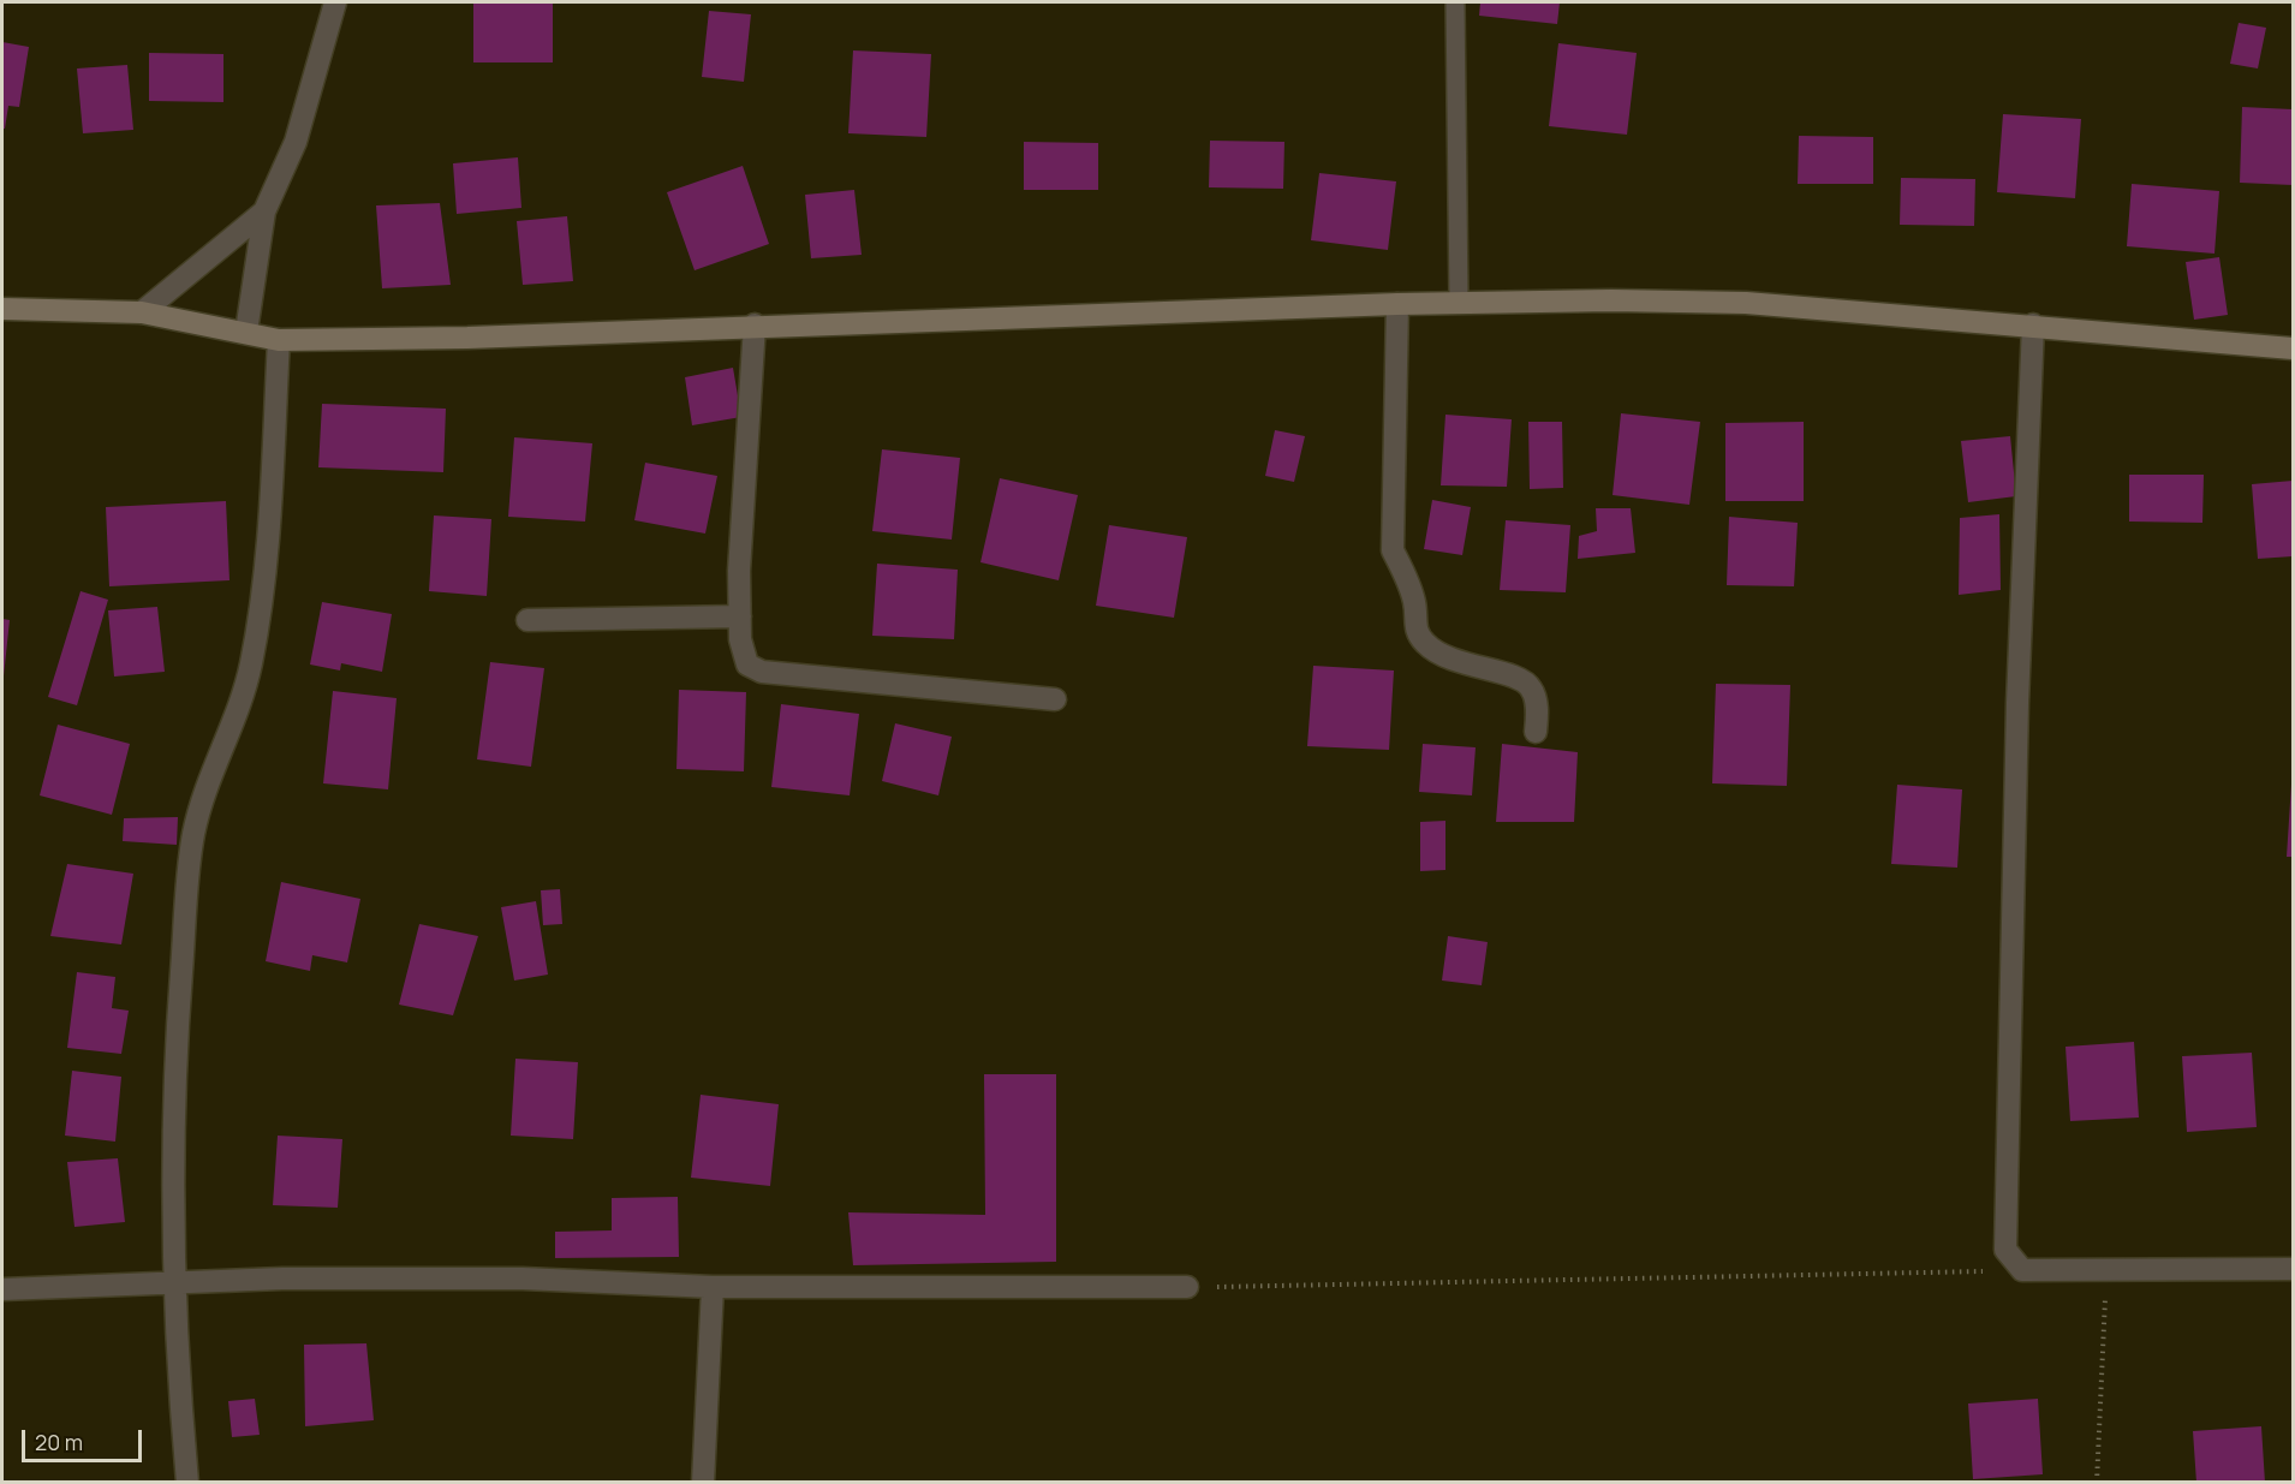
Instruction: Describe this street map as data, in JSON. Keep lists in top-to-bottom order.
{
  "scale_bar": "20 m"
}
